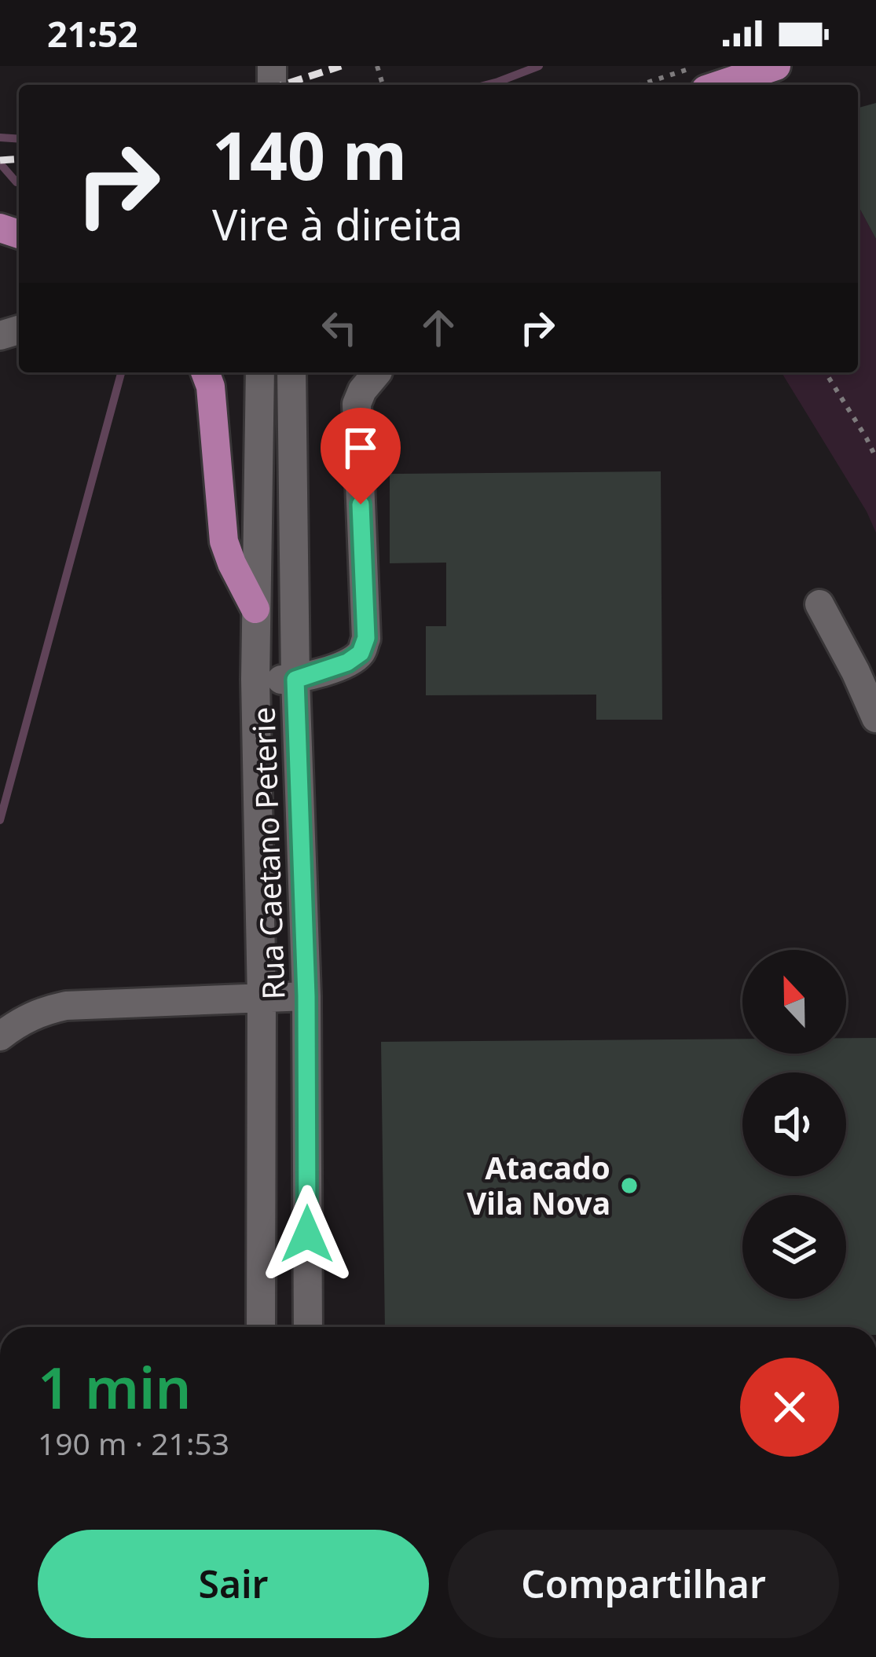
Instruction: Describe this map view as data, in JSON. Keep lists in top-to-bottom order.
{
  "streets": {
    "street": ["Rua Caetano Peterie"]
  },
  "places": ["Atacado Vila Nova"],
  "north": "top",
  "page": {
    "status": "21:52",
    "turn": ["140 m", "Vire à direita"],
    "heading": ["1 min", "190 m · 21:53"],
    "buttons": ["Sair", "Compartilhar"]
  }
}
